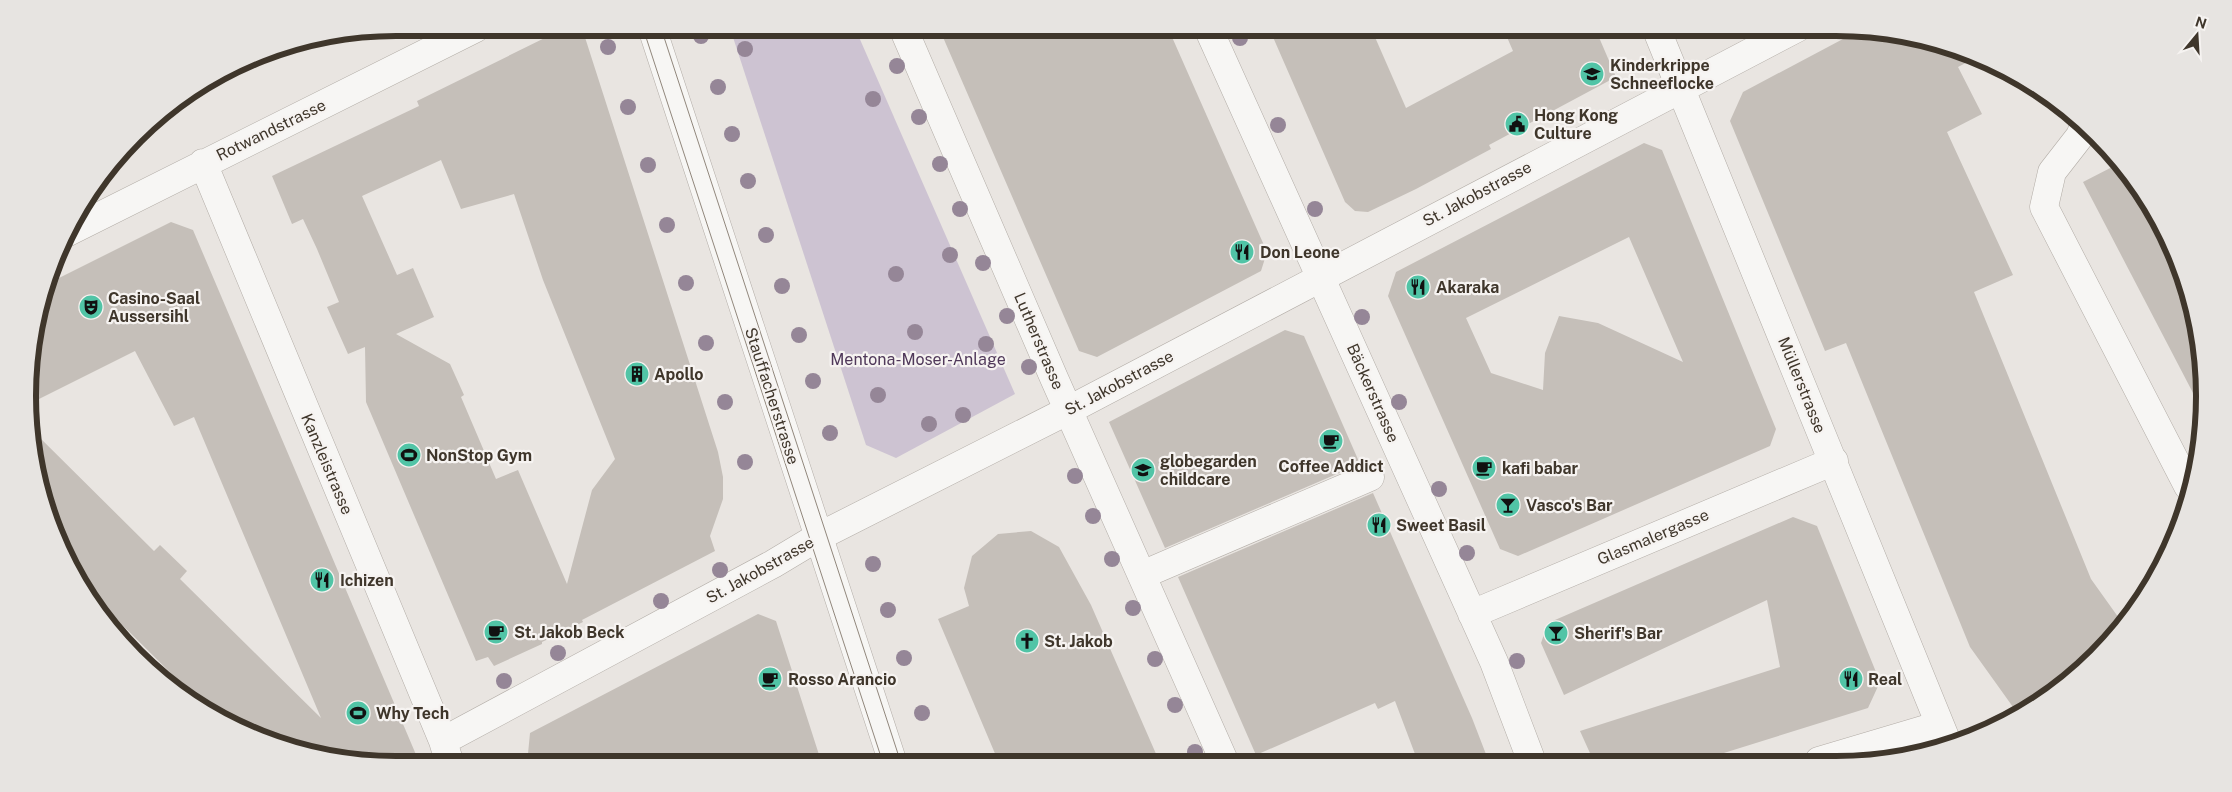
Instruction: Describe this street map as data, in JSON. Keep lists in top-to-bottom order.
{
  "streets": {
    "street": [
      "Rotwandstrasse",
      "St. Jakobstrasse",
      "Lutherstrasse",
      "Müllerstrasse",
      "Bäckerstrasse",
      "Stauffacherstrasse",
      "Kanzleistrasse",
      "Glasmalergasse"
    ]
  },
  "crossings": [
    ["Rotwandstrasse", "Kanzleistrasse"],
    ["St. Jakobstrasse", "Lutherstrasse"],
    ["St. Jakobstrasse", "Müllerstrasse"],
    ["St. Jakobstrasse", "Bäckerstrasse"],
    ["St. Jakobstrasse", "Stauffacherstrasse"],
    ["St. Jakobstrasse", "Kanzleistrasse"],
    ["Müllerstrasse", "Glasmalergasse"],
    ["Bäckerstrasse", "Glasmalergasse"]
  ],
  "parks": ["Mentona-Moser-Anlage"],
  "places": {
    "school or university": ["Kinderkrippe Schneeflocke", "globegarden childcare"],
    "public building": ["Hong Kong Culture"],
    "restaurant": [
      "Don Leone",
      "Akaraka",
      "Sweet Basil",
      "Ichizen",
      "Real"
    ],
    "theatre": ["Casino-Saal Aussersihl"],
    "building": ["Apollo"],
    "cafe": [
      "Coffee Addict",
      "kafi babar",
      "St. Jakob Beck",
      "Rosso Arancio"
    ],
    "sports": ["NonStop Gym", "Why Tech"],
    "bar": ["Vasco's Bar", "Sherif's Bar"],
    "church": ["St. Jakob"]
  },
  "north": "top"
}
